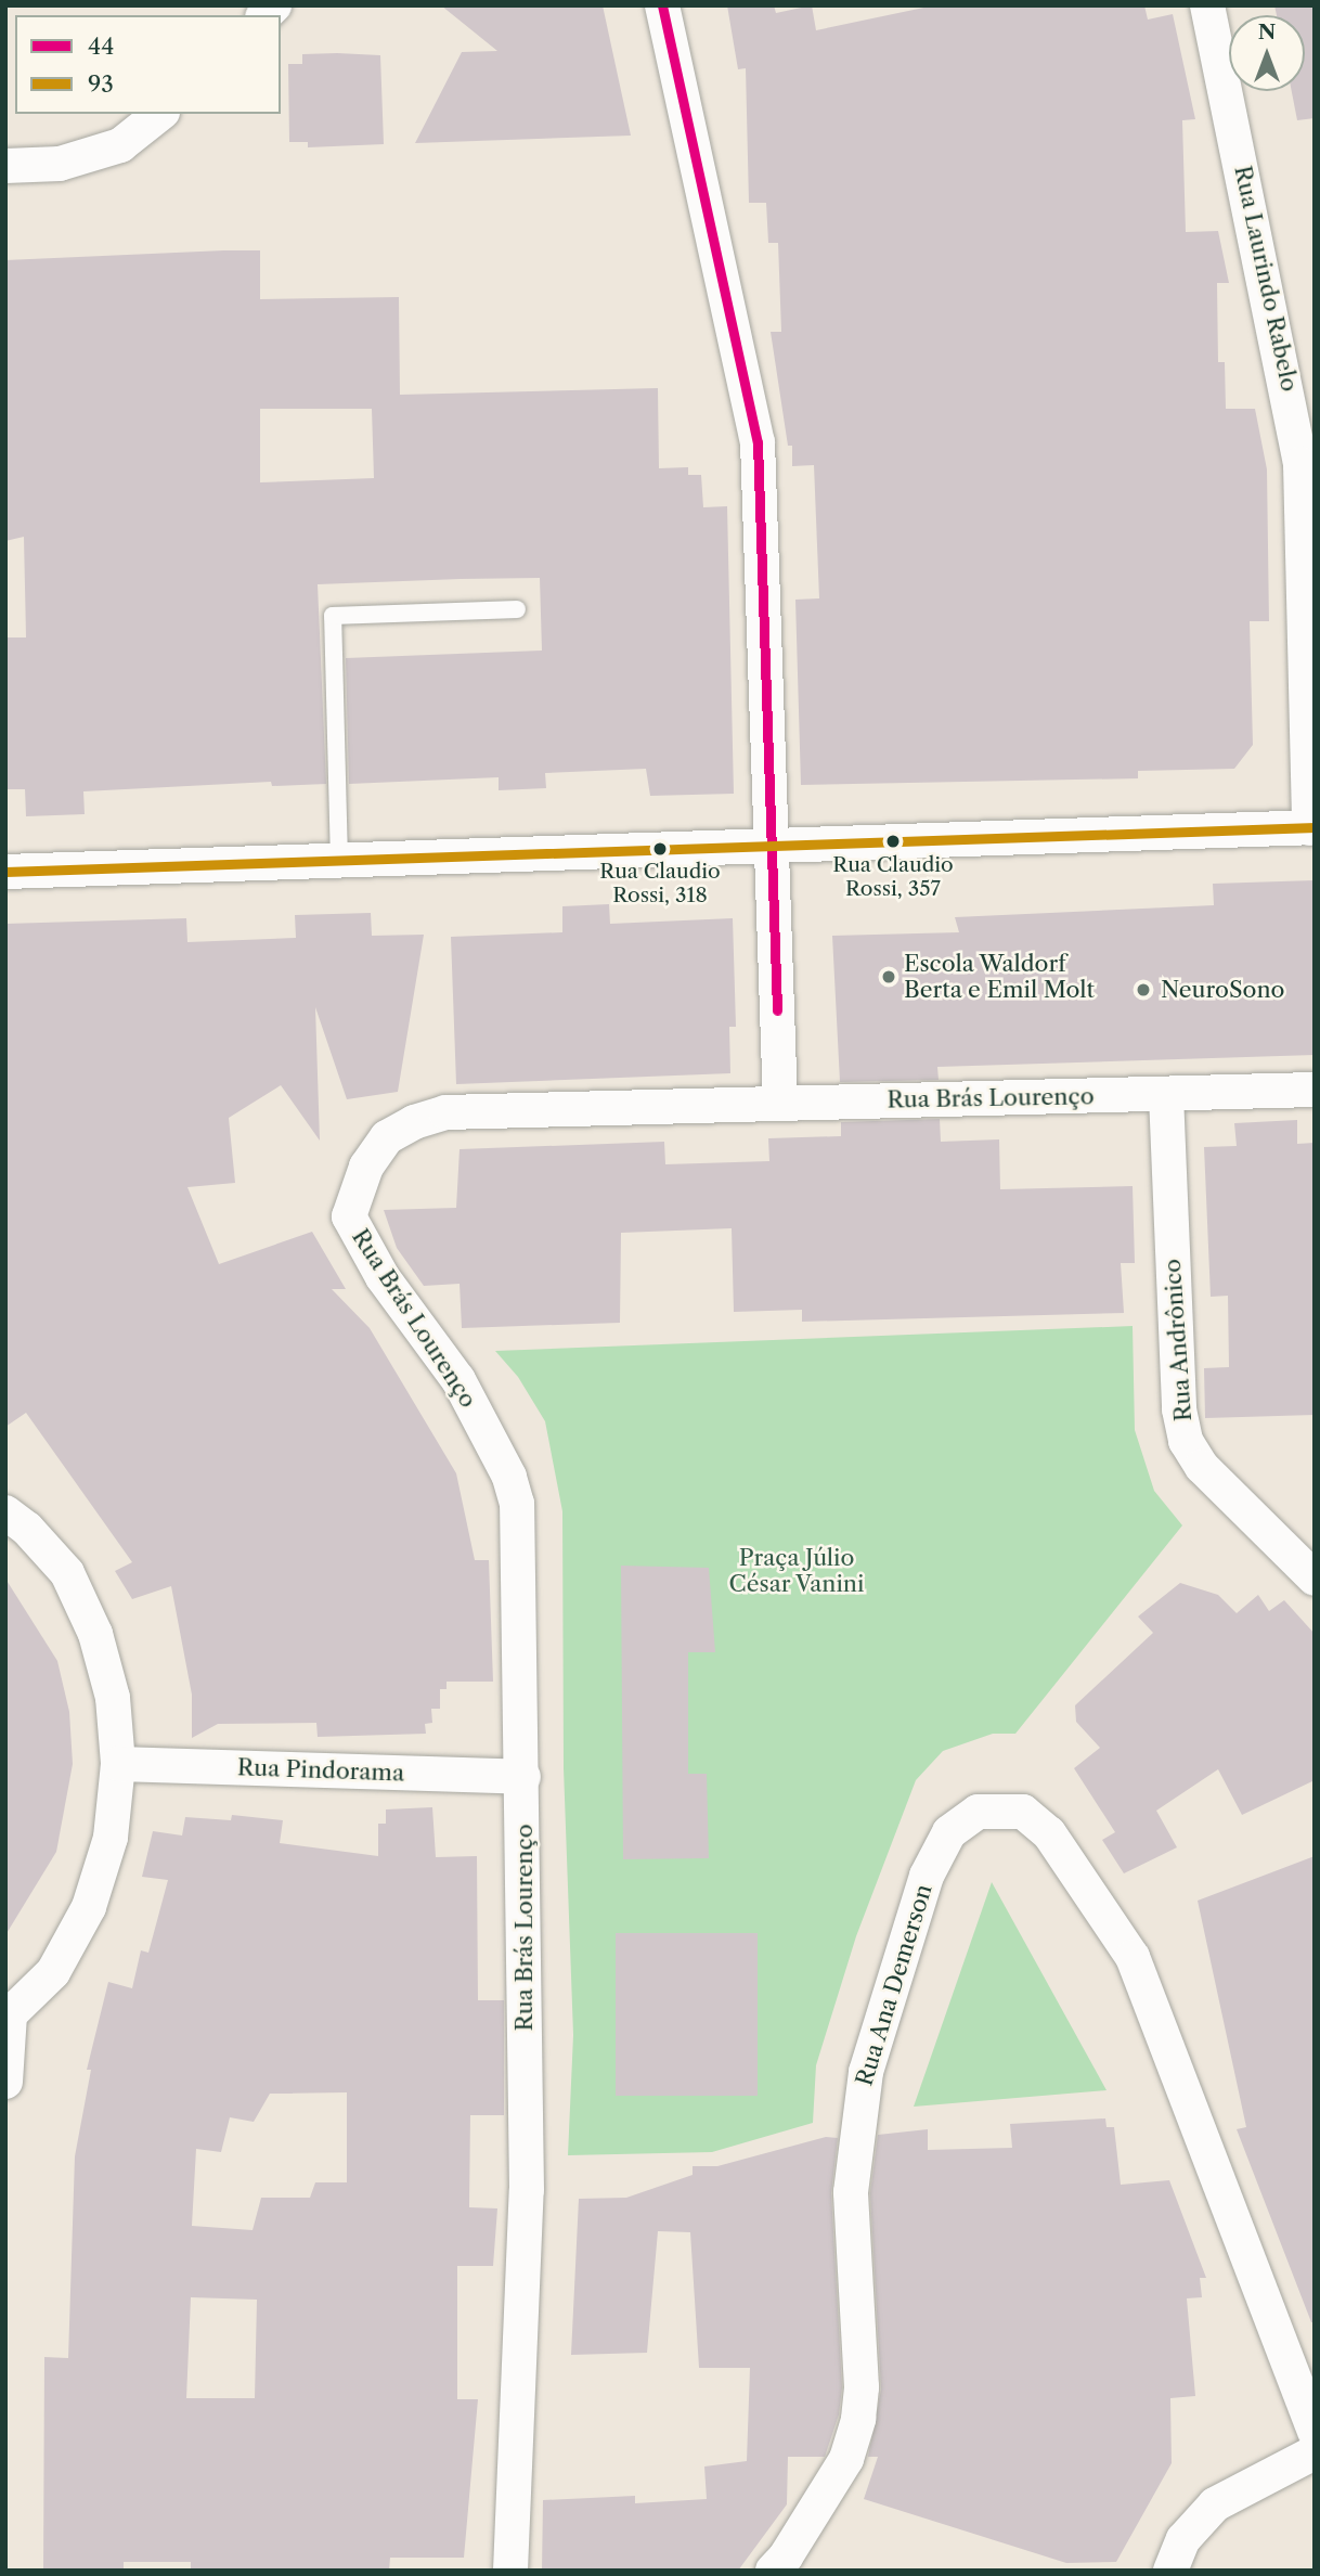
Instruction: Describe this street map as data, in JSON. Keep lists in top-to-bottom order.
{
  "streets": {
    "street": [
      "Rua Laurindo Rabelo",
      "Rua Brás Lourenço",
      "Rua Andrônico",
      "Rua Pindorama",
      "Rua Ana Demerson"
    ]
  },
  "crossings": [
    ["Rua Brás Lourenço", "Rua Andrônico"],
    ["Rua Brás Lourenço", "Rua Pindorama"]
  ],
  "parks": ["Praça Júlio César Vanini"],
  "places": [
    "Rua Claudio Rossi, 357",
    "Rua Claudio Rossi, 318",
    "Escola Waldorf Berta e Emil Molt",
    "NeuroSono"
  ],
  "lines": ["transit line 44", "transit line 93"],
  "legend": ["44", "93"],
  "north": "top"
}
